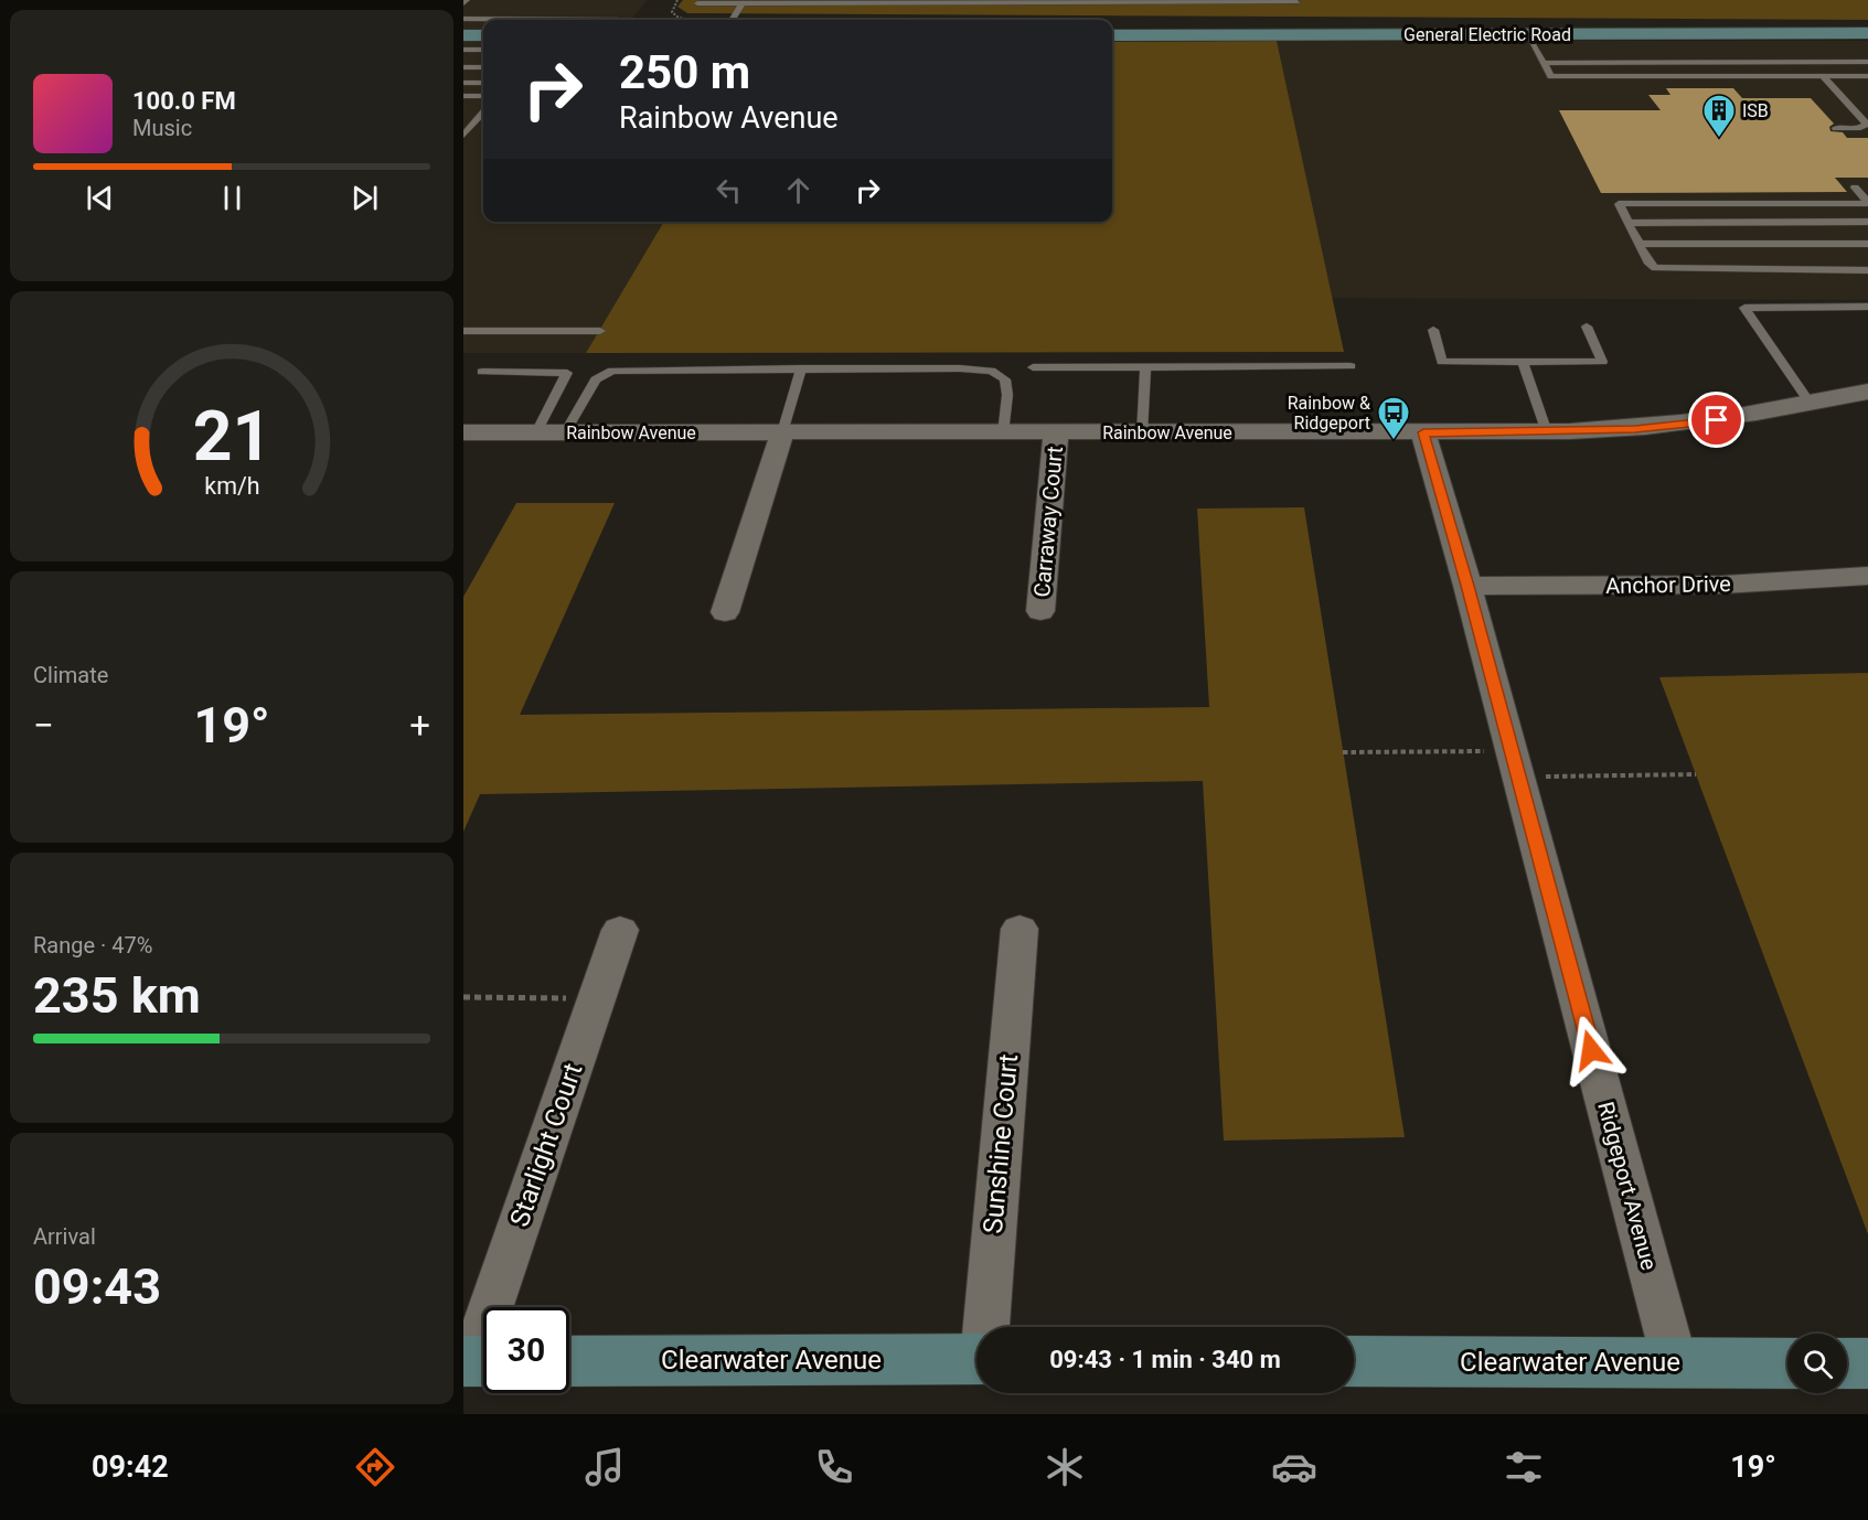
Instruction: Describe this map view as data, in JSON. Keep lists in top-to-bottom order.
{
  "streets": {
    "main road": ["General Electric Road", "Clearwater Avenue"],
    "street": [
      "Rainbow Avenue",
      "Carraway Court",
      "Anchor Drive",
      "Sunshine Court",
      "Starlight Court",
      "Ridgeport Avenue"
    ]
  },
  "crossings": [
    ["Rainbow Avenue", "Carraway Court"],
    ["Rainbow Avenue", "Ridgeport Avenue"],
    ["Anchor Drive", "Ridgeport Avenue"],
    ["Ridgeport Avenue", "Clearwater Avenue"]
  ],
  "places": {
    "building": ["ISB"],
    "bus stop": ["Rainbow & Ridgeport"]
  },
  "page": {
    "turn": ["250 m", "Rainbow Avenue"],
    "song": ["100.0 FM", "Music"],
    "tile": [
      "Climate",
      ["Range · 47%", "235 km"],
      ["Arrival", "09:43"]
    ],
    "heat": ["−", "19°", "+"],
    "limit": "30",
    "trip": "09:43 · 1 min · 340 m",
    "tabs": ["09:42", "19°"],
    "gauge": ["21", "km/h"]
  }
}
